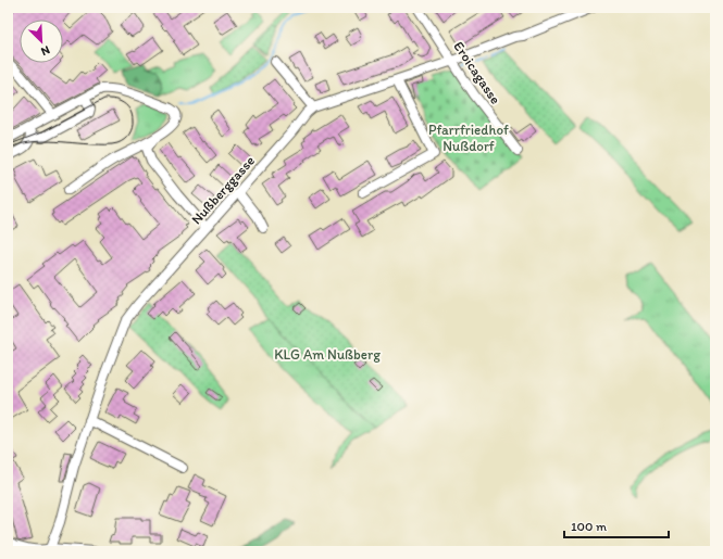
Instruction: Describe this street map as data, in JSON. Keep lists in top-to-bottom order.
{
  "streets": {
    "street": ["Eroicagasse", "Nußberggasse"]
  },
  "crossings": [
    ["Eroicagasse", "Nußberggasse"]
  ],
  "parks": ["Pfarrfriedhof Nußdorf", "KLG Am Nußberg"],
  "scale_bar": "100 m",
  "north": "bottom right"
}
